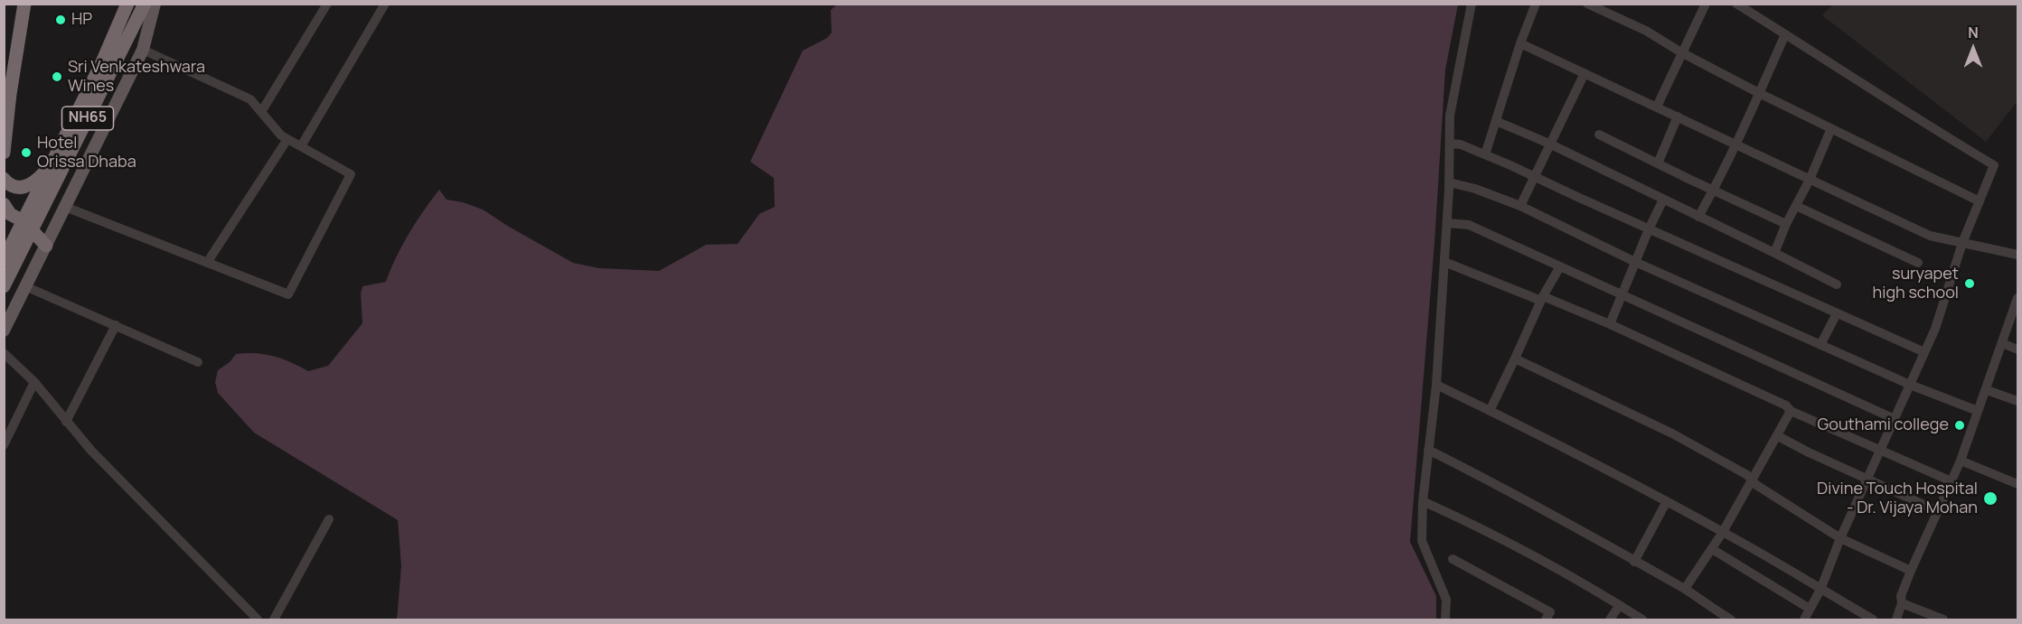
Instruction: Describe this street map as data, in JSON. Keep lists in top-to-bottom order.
{
  "streets": {
    "highway": ["NH65"]
  },
  "places": [
    "HP",
    "Sri Venkateshwara Wines",
    "Hotel Orissa Dhaba",
    "suryapet high school",
    "Gouthami college",
    "Divine Touch Hospital - Dr. Vijaya Mohan"
  ],
  "north": "top"
}
